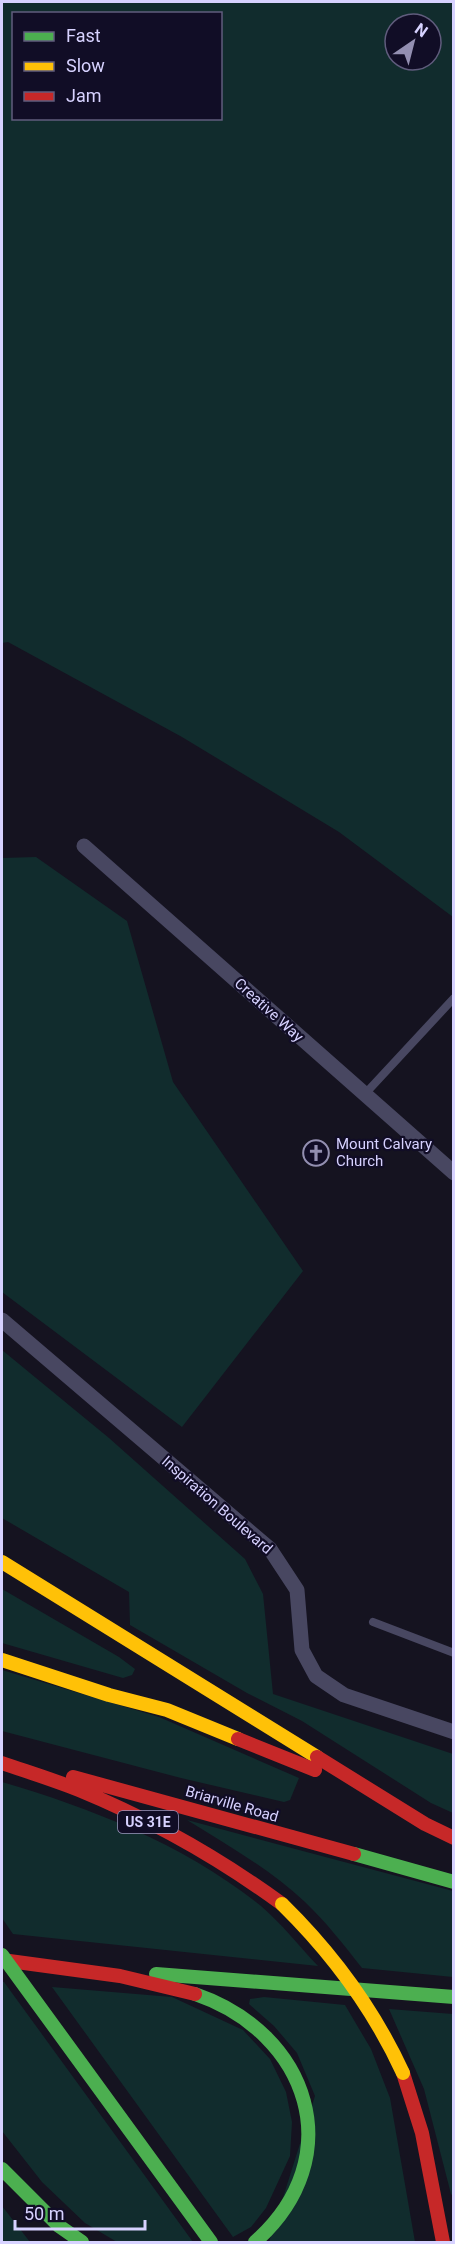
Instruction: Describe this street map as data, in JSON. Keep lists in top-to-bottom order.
{
  "streets": {
    "main road": ["Briarville Road", "US 31E"],
    "street": ["Creative Way", "Inspiration Boulevard"]
  },
  "places": {
    "church": ["Mount Calvary Church"]
  },
  "legend": ["Fast", "Slow", "Jam"],
  "scale_bar": "50 m",
  "north": "top right"
}
